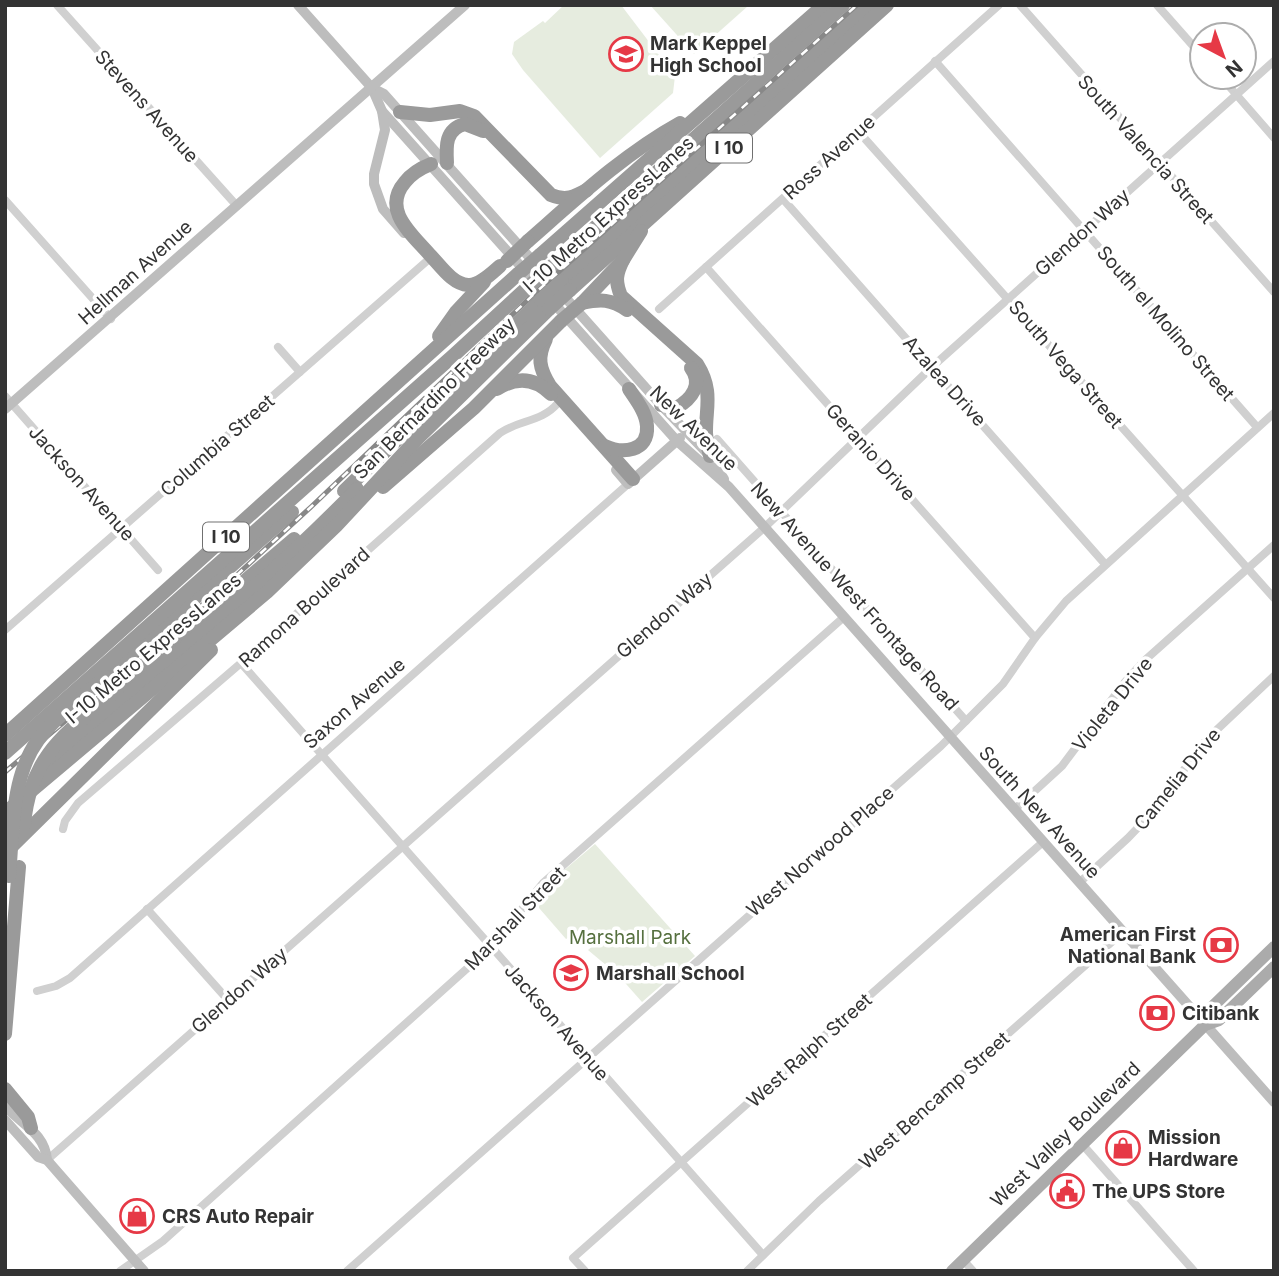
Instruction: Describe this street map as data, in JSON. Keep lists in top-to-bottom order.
{
  "streets": {
    "highway": ["I 10", "I-10 Metro ExpressLanes", "San Bernardino Freeway"],
    "main road": [
      "Hellman Avenue",
      "New Avenue",
      "Saxon Avenue",
      "South New Avenue",
      "West Valley Boulevard"
    ],
    "street": [
      "Stevens Avenue",
      "South Valencia Street",
      "Ross Avenue",
      "Glendon Way",
      "South el Molino Street",
      "South Vega Street",
      "Azalea Drive",
      "Columbia Street",
      "Geranio Drive",
      "Jackson Avenue",
      "New Avenue West Frontage Road",
      "Ramona Boulevard",
      "Violeta Drive",
      "Camelia Drive",
      "West Norwood Place",
      "Marshall Street",
      "West Ralph Street",
      "West Bencamp Street"
    ]
  },
  "crossings": [
    ["Stevens Avenue", "Hellman Avenue"],
    ["South Valencia Street", "Glendon Way"],
    ["Ross Avenue", "South el Molino Street"],
    ["Ross Avenue", "South Vega Street"],
    ["Ross Avenue", "Azalea Drive"],
    ["Ross Avenue", "Geranio Drive"],
    ["I-10 Metro ExpressLanes", "San Bernardino Freeway"],
    ["Glendon Way", "South el Molino Street"],
    ["Glendon Way", "South Vega Street"],
    ["Glendon Way", "Azalea Drive"],
    ["Glendon Way", "Geranio Drive"],
    ["Glendon Way", "Jackson Avenue"],
    ["Glendon Way", "New Avenue West Frontage Road"],
    ["Glendon Way", "South New Avenue"],
    ["Hellman Avenue", "New Avenue"],
    ["Hellman Avenue", "Jackson Avenue"],
    ["South el Molino Street", "West Norwood Place"],
    ["South Vega Street", "Violeta Drive"],
    ["South Vega Street", "West Norwood Place"],
    ["Azalea Drive", "West Norwood Place"],
    ["New Avenue", "Saxon Avenue"],
    ["Columbia Street", "Jackson Avenue"],
    ["Geranio Drive", "West Norwood Place"],
    ["Jackson Avenue", "Ramona Boulevard"],
    ["Jackson Avenue", "Saxon Avenue"],
    ["Jackson Avenue", "West Norwood Place"],
    ["Jackson Avenue", "Marshall Street"],
    ["Jackson Avenue", "West Ralph Street"],
    ["Jackson Avenue", "West Bencamp Street"],
    ["New Avenue West Frontage Road", "West Norwood Place"],
    ["Violeta Drive", "South New Avenue"],
    ["Camelia Drive", "South New Avenue"],
    ["South New Avenue", "West Norwood Place"],
    ["South New Avenue", "Marshall Street"],
    ["South New Avenue", "West Ralph Street"],
    ["South New Avenue", "West Bencamp Street"],
    ["South New Avenue", "West Valley Boulevard"]
  ],
  "parks": ["Marshall Park"],
  "places": {
    "school or university": ["Mark Keppel High School", "Marshall School"],
    "bank": ["American First National Bank", "Citibank"],
    "shop": ["Mission Hardware", "CRS Auto Repair"],
    "public building": ["The UPS Store"]
  },
  "north": "bottom right"
}
